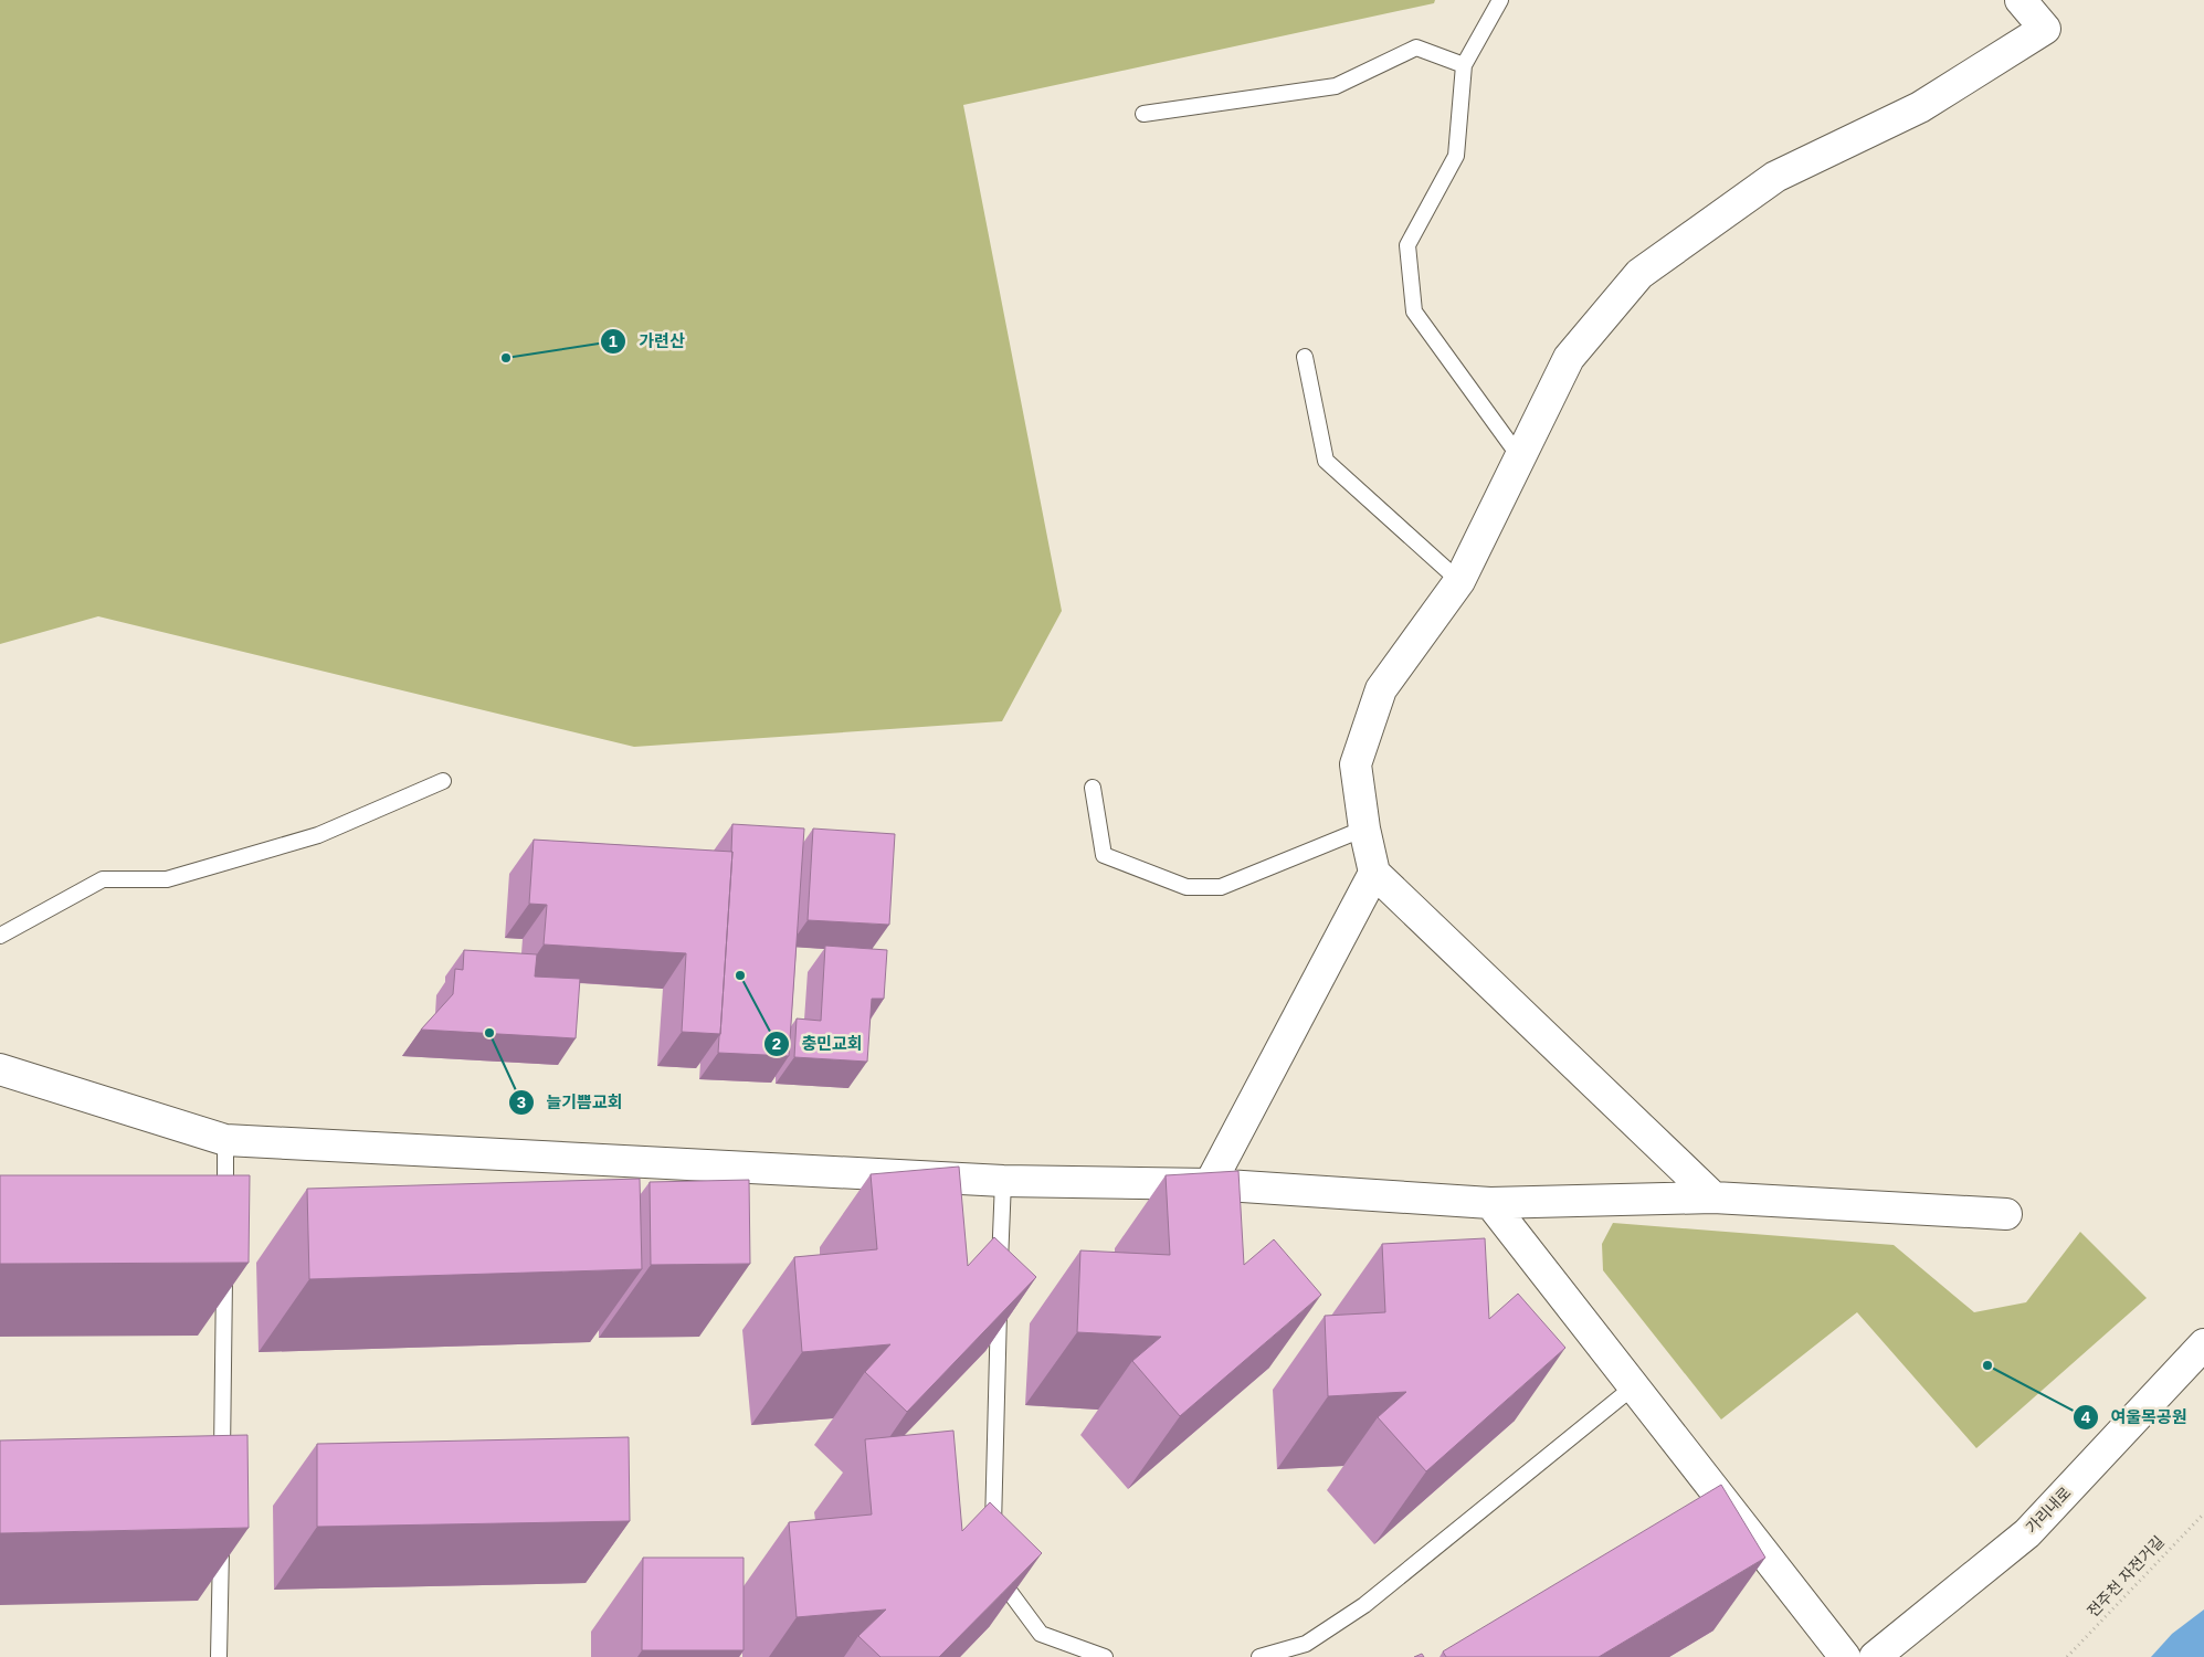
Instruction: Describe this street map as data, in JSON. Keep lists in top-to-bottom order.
{
  "streets": {
    "street": ["가리내로"],
    "path": ["전주천 자전거길"]
  },
  "places": [
    "가련산",
    "충민교회",
    "늘기쁨교회",
    "여울목공원"
  ]
}
